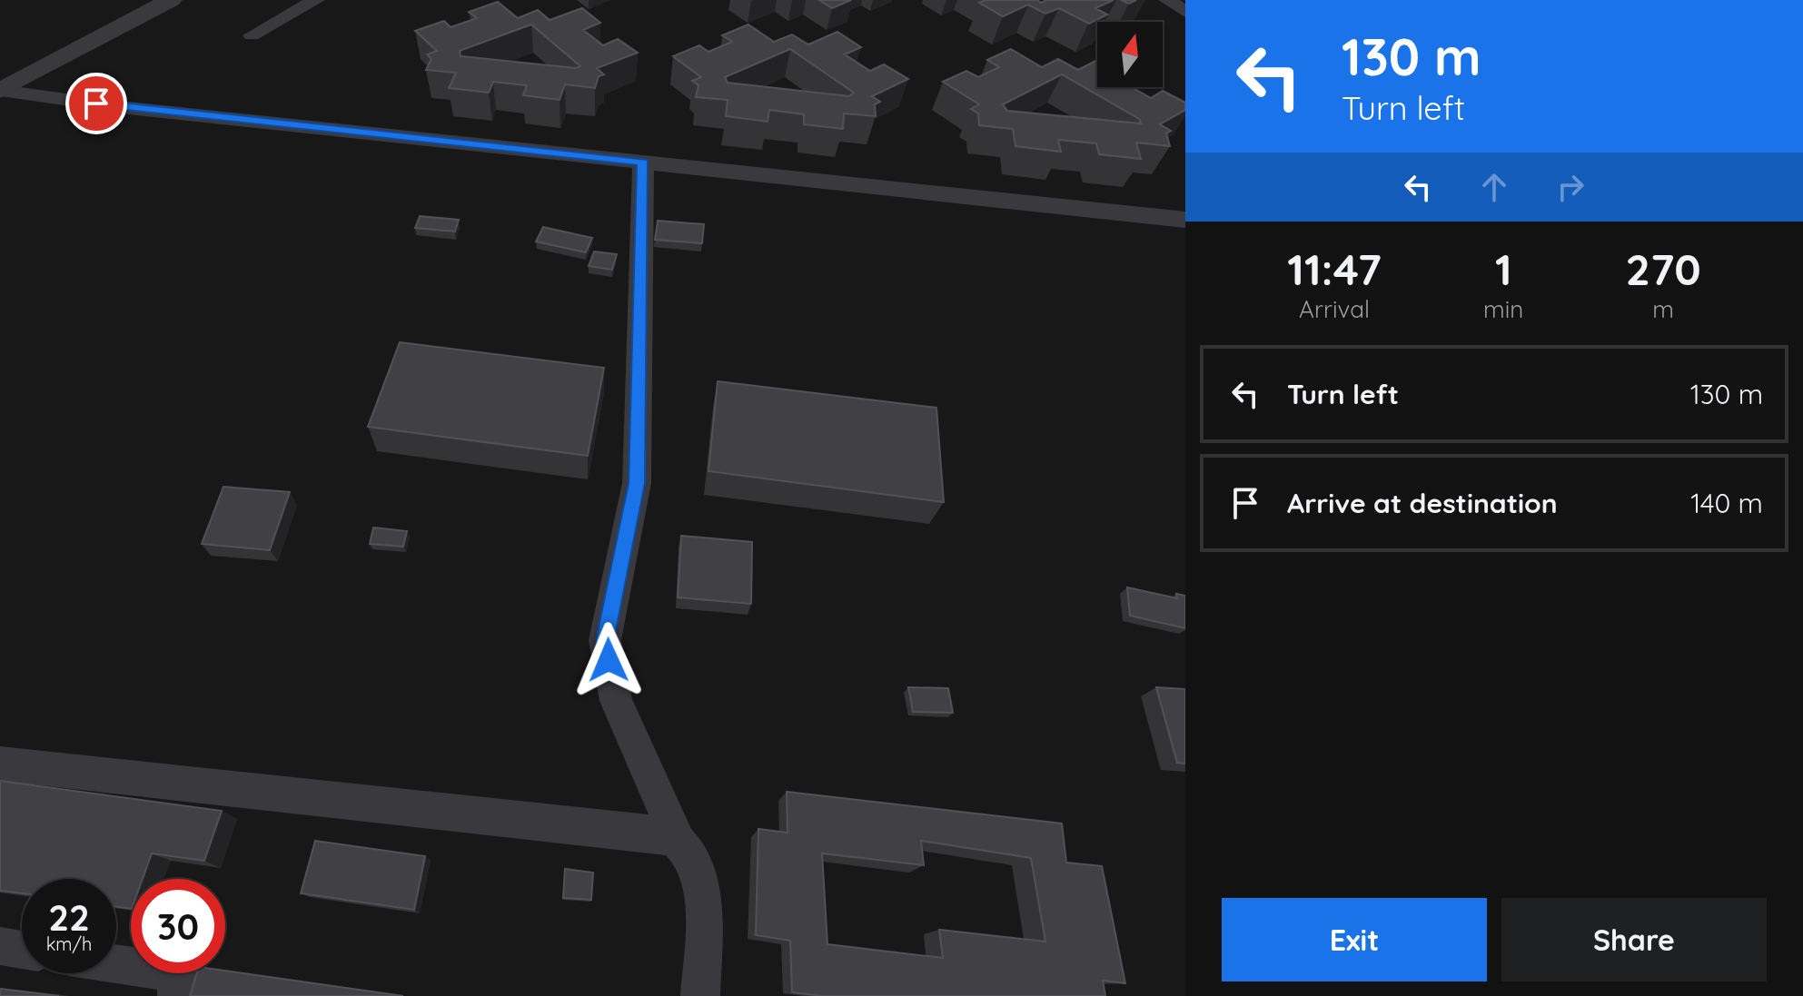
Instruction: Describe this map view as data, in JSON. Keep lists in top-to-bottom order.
{
  "north": "top",
  "page": {
    "turn": ["130 m", "Turn left"],
    "eta": [
      "11:47",
      "Arrival",
      "1",
      "min",
      "270",
      "m"
    ],
    "list": [
      {
        "name": "Turn left",
        "value": "130 m"
      },
      {
        "name": "Arrive at destination",
        "value": "140 m"
      }
    ],
    "speed": "22 km/h",
    "limit": "30",
    "buttons": ["Exit", "Share"]
  }
}
